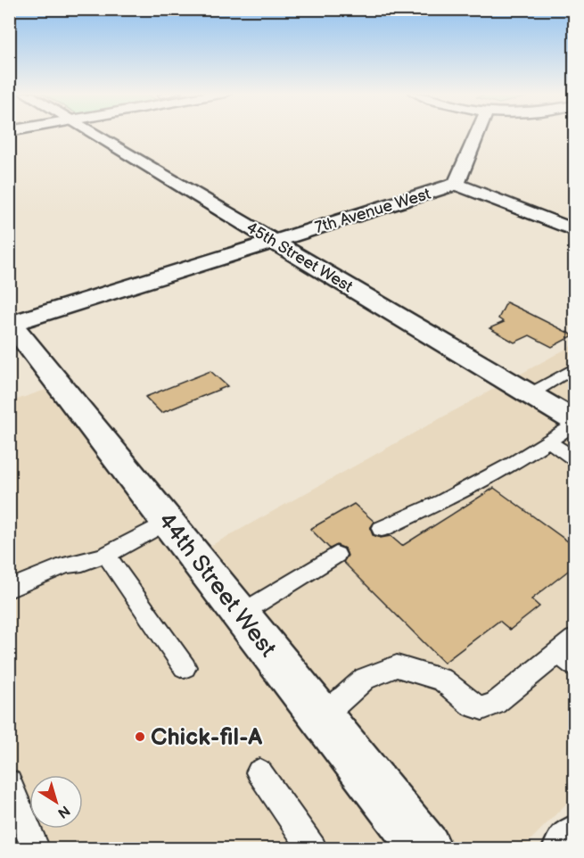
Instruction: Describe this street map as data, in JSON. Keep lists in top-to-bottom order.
{
  "streets": {
    "street": ["7th Avenue West", "45th Street West", "44th Street West"]
  },
  "crossings": [
    ["7th Avenue West", "45th Street West"],
    ["7th Avenue West", "44th Street West"]
  ],
  "places": ["Chick-fil-A"],
  "north": "bottom right"
}
